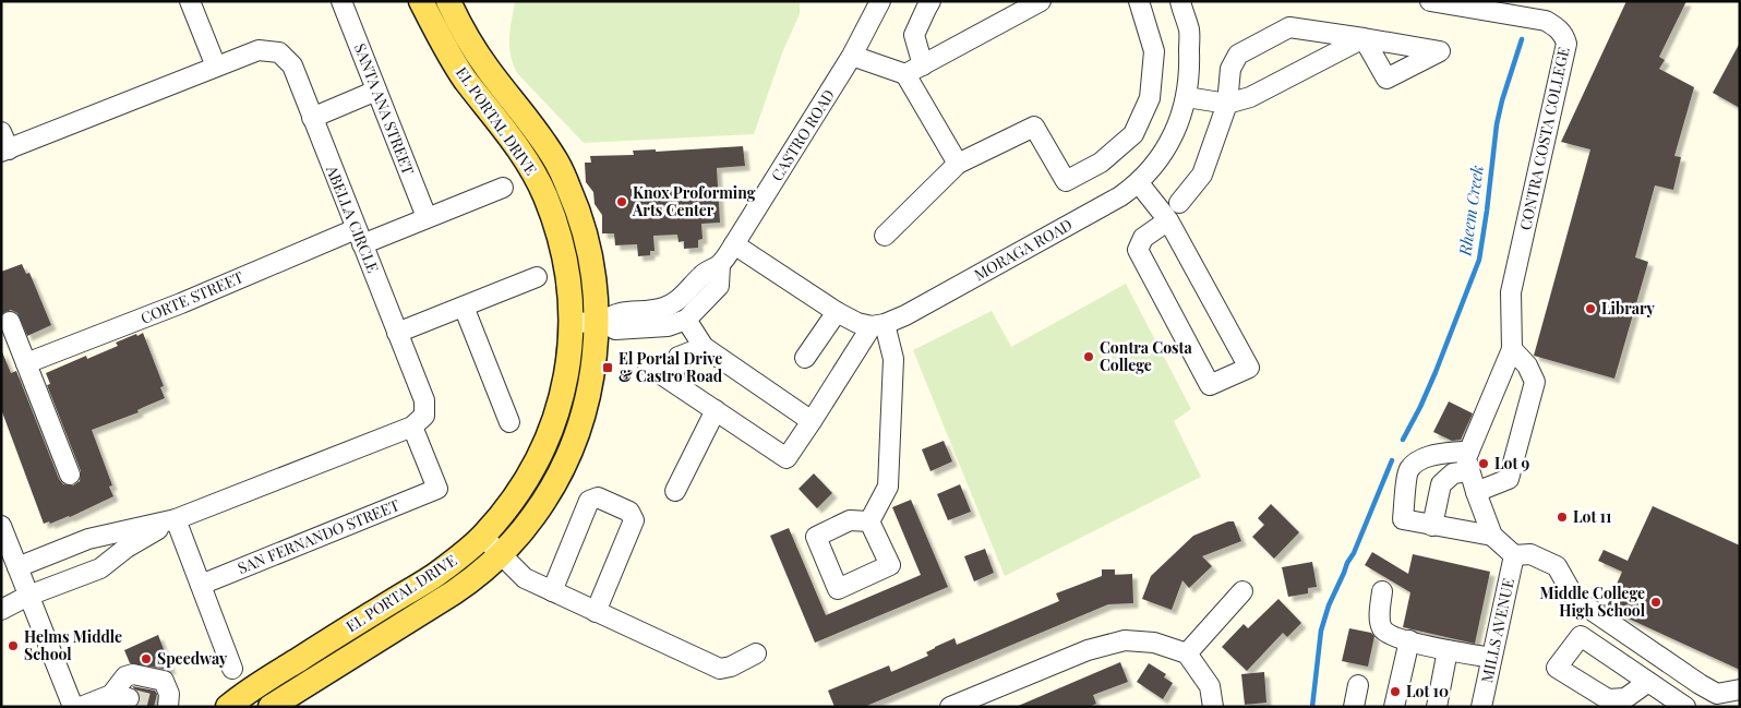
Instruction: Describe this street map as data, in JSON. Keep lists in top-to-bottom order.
{
  "streets": {
    "main road": ["EL PORTAL DRIVE"],
    "street": [
      "SANTA ANA STREET",
      "CASTRO ROAD",
      "CONTRA COSTA COLLEGE",
      "ABELLA CIRCLE",
      "MORAGA ROAD",
      "CORTE STREET",
      "SAN FERNANDO STREET",
      "MILLS AVENUE"
    ]
  },
  "crossings": [
    ["SANTA ANA STREET", "CORTE STREET"],
    ["EL PORTAL DRIVE", "CASTRO ROAD"],
    ["ABELLA CIRCLE", "CORTE STREET"],
    ["ABELLA CIRCLE", "SAN FERNANDO STREET"]
  ],
  "water": ["Rheem Creek"],
  "places": {
    "other": [
      "Knox Proforming Arts Center",
      "Library",
      "Contra Costa College",
      "Lot 9",
      "Lot 11",
      "Middle College High School",
      "Helms Middle School",
      "Speedway",
      "Lot 10"
    ],
    "transit": ["El Portal Drive & Castro Road"]
  }
}
